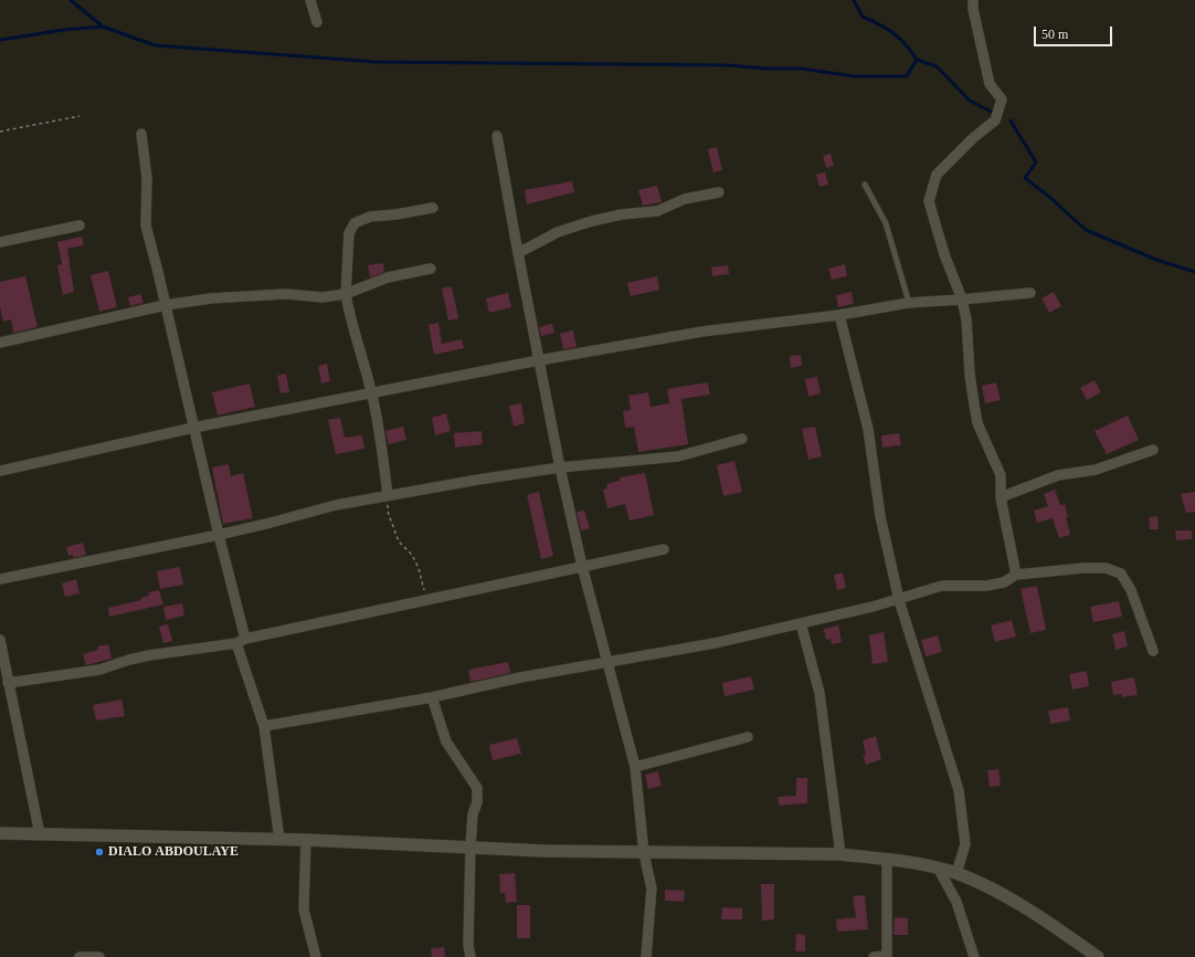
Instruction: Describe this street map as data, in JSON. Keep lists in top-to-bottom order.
{
  "places": ["DIALO ABDOULAYE"],
  "scale_bar": "50 m"
}
